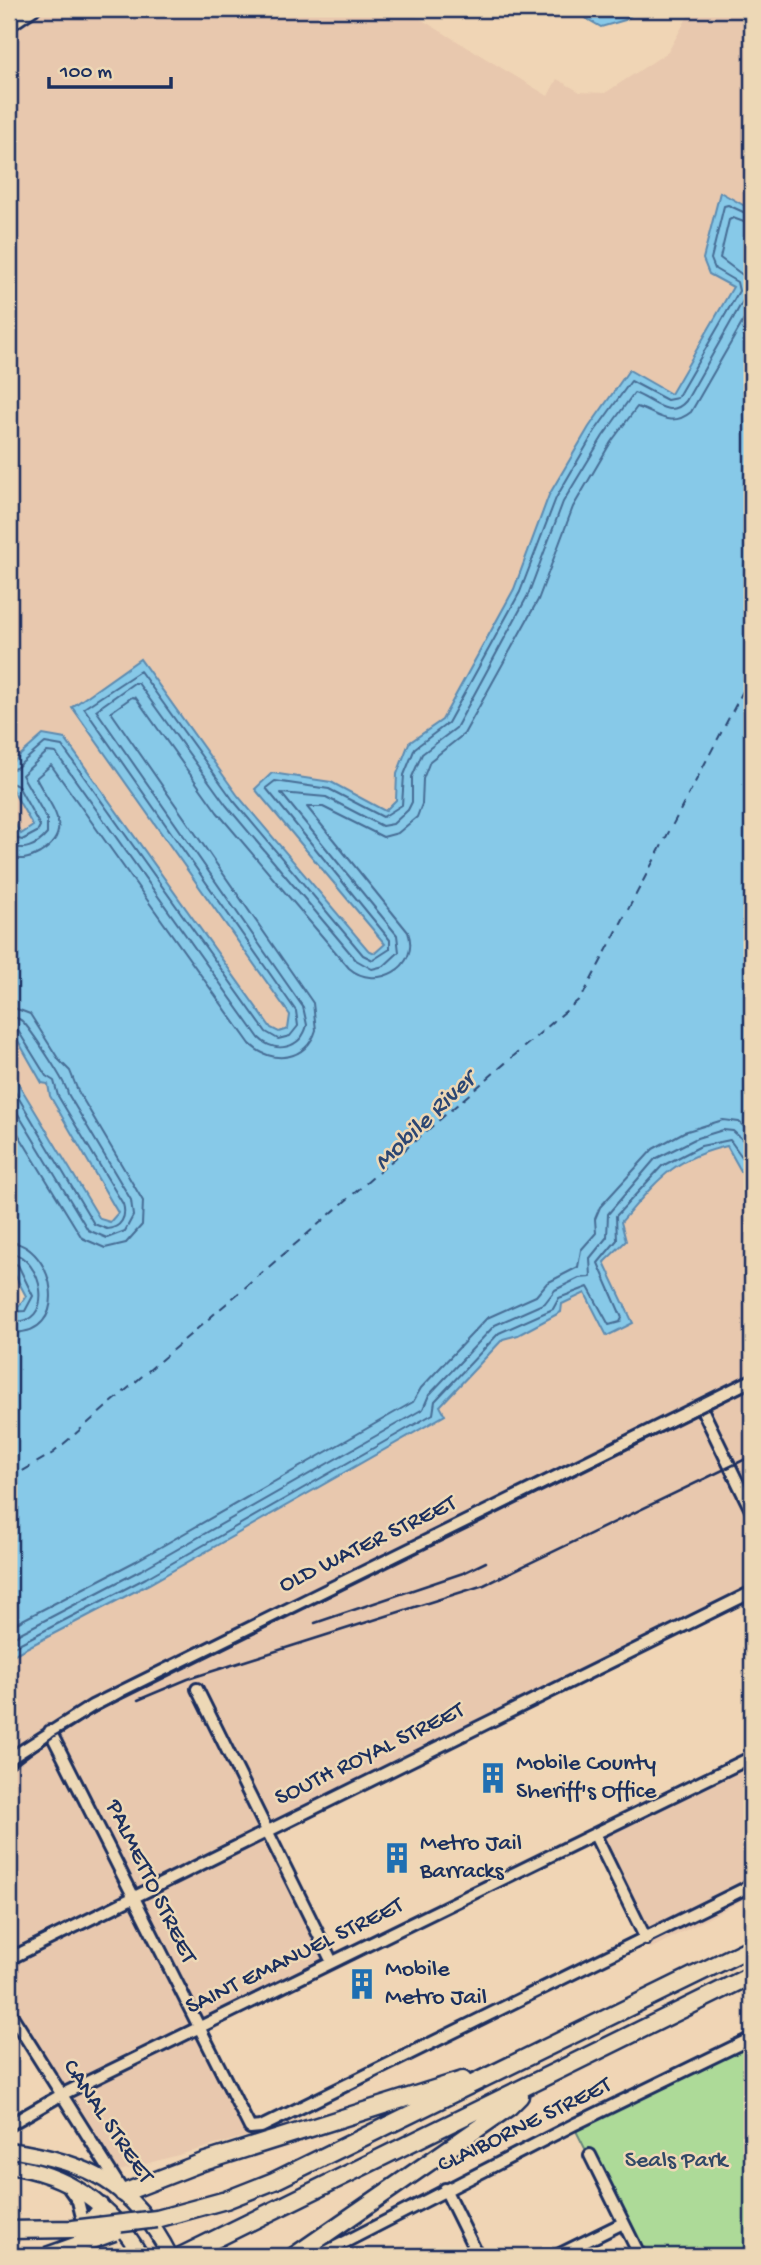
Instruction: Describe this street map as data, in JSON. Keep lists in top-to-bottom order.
{
  "streets": {
    "main road": ["CANAL STREET"],
    "street": [
      "OLD WATER STREET",
      "SOUTH ROYAL STREET",
      "PALMETTO STREET",
      "SAINT EMANUEL STREET",
      "CLAIBORNE STREET"
    ]
  },
  "crossings": [
    ["OLD WATER STREET", "PALMETTO STREET"],
    ["SOUTH ROYAL STREET", "PALMETTO STREET"],
    ["PALMETTO STREET", "SAINT EMANUEL STREET"],
    ["SAINT EMANUEL STREET", "CANAL STREET"]
  ],
  "water": ["Mobile River"],
  "parks": ["Seals Park"],
  "places": {
    "building": ["Mobile County Sheriff's Office", "Metro Jail Barracks", "Mobile Metro Jail"]
  },
  "scale_bar": "100 m"
}
